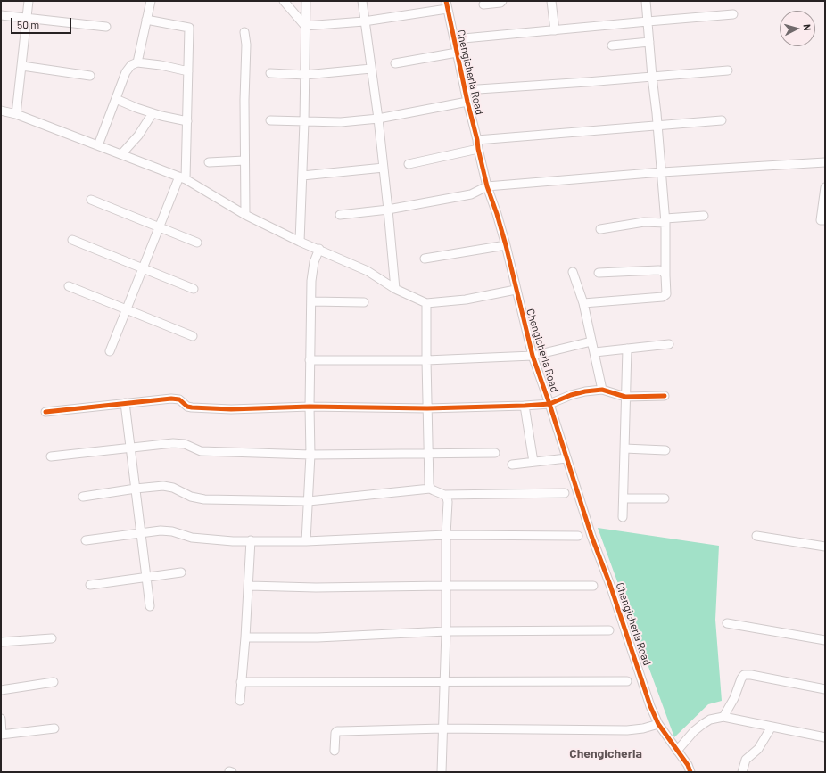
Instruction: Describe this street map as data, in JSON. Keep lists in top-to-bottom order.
{
  "streets": {
    "street": ["Chengicherla Road"]
  },
  "districts": ["Chengicherla"],
  "scale_bar": "50 m",
  "north": "right"
}
